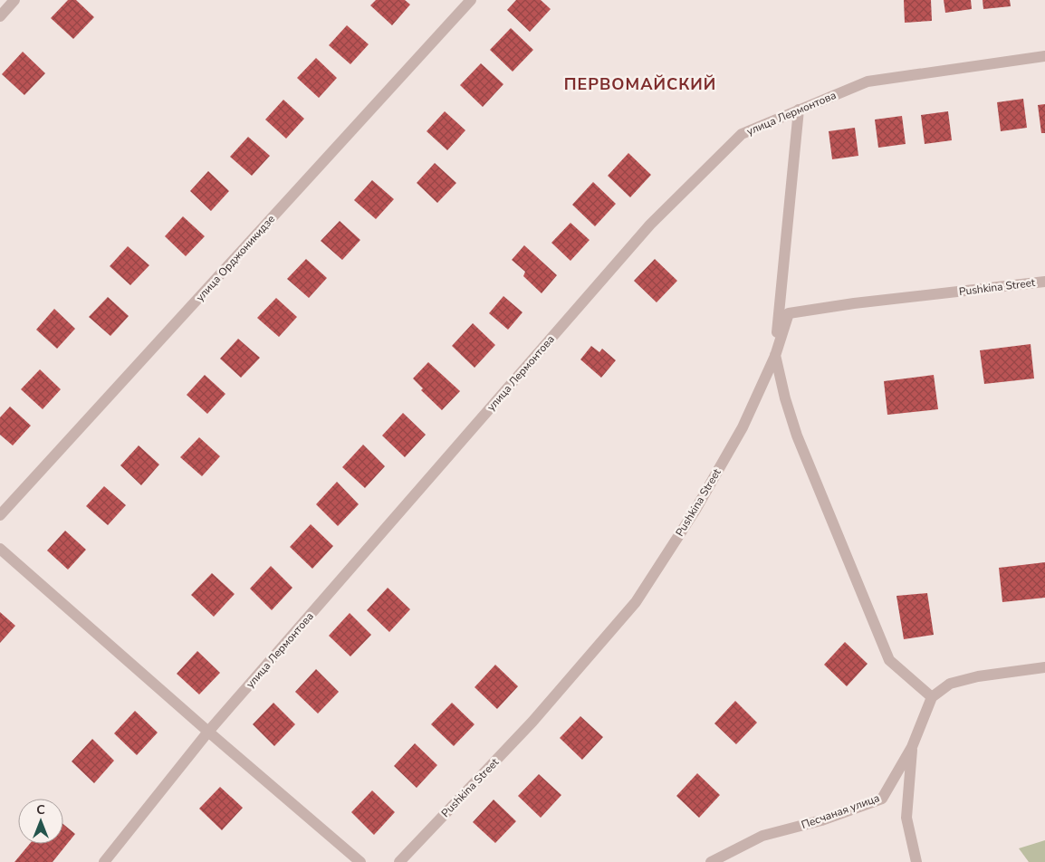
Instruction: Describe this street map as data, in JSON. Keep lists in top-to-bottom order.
{
  "streets": {
    "street": [
      "улица Лермонтова",
      "улица Орджоникидзе",
      "Pushkina Street",
      "Песчаная улица"
    ]
  },
  "districts": ["ПЕРВОМАЙСКИЙ"],
  "north": "top"
}
